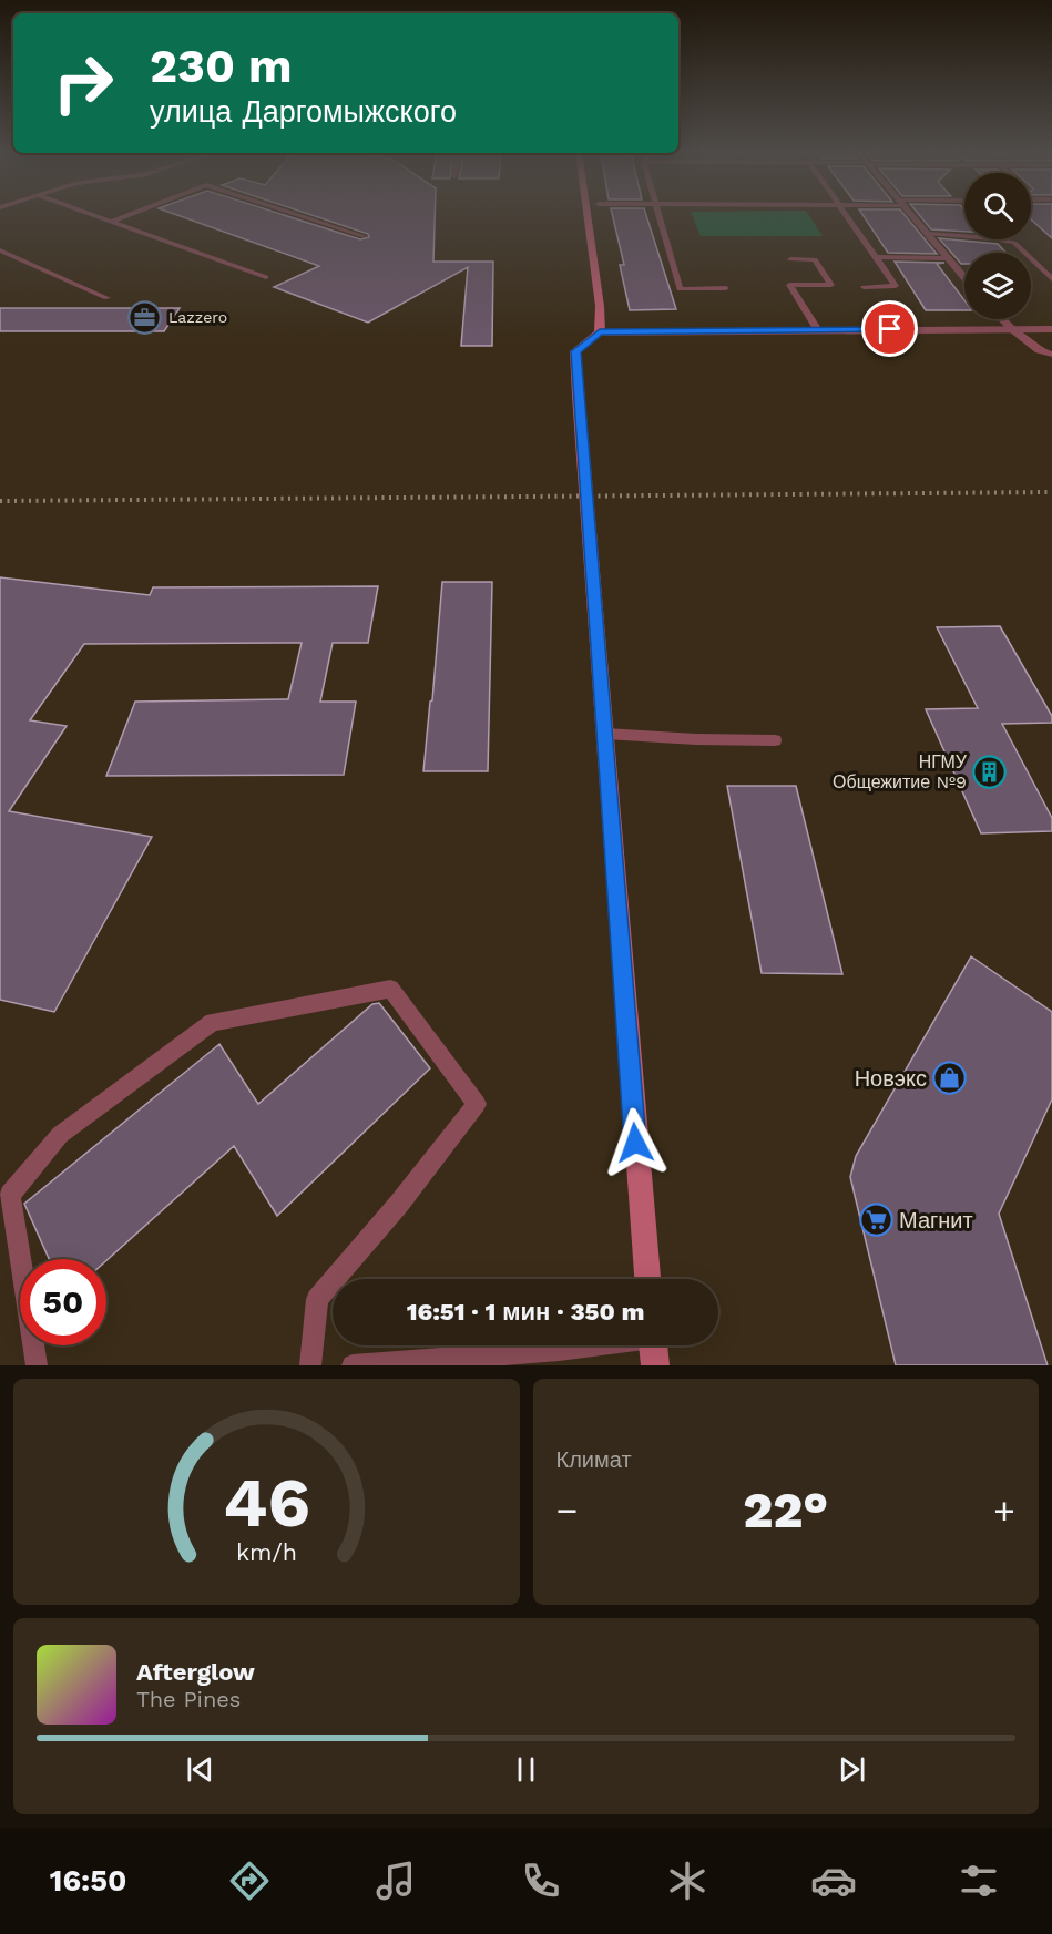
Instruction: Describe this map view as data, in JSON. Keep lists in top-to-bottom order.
{
  "places": {
    "office": ["Lazzero"],
    "building": ["НГМУ Общежитие №9"],
    "shop": ["Новэкс"],
    "supermarket": ["Магнит"]
  },
  "page": {
    "turn": ["230 m", "улица Даргомыжского"],
    "limit": "50",
    "trip": "16:51 · 1 мин · 350 m",
    "tile": "Климат",
    "heat": ["−", "22°", "+"],
    "song": ["Afterglow", "The Pines"],
    "tabs": "16:50",
    "gauge": ["46", "km/h"]
  }
}
